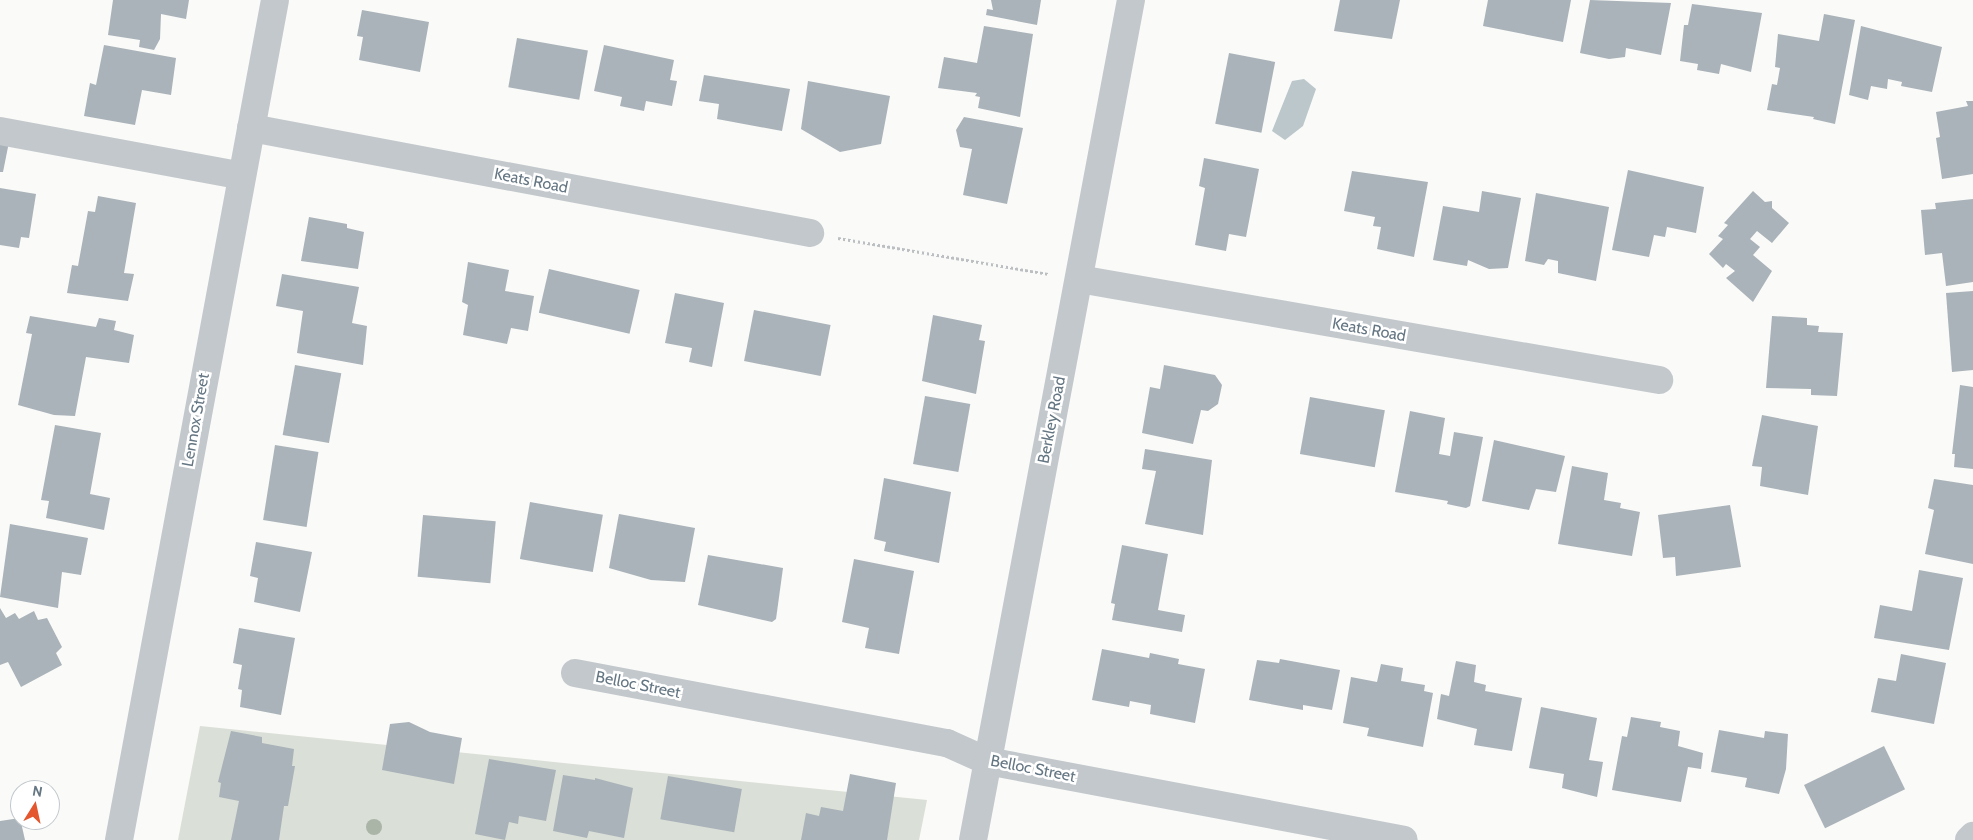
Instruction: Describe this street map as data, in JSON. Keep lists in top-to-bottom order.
{
  "streets": {
    "street": [
      "Keats Road",
      "Lennox Street",
      "Berkley Road",
      "Belloc Street"
    ]
  },
  "crossings": [
    ["Keats Road", "Lennox Street"],
    ["Keats Road", "Berkley Road"],
    ["Berkley Road", "Belloc Street"]
  ],
  "north": "top"
}
